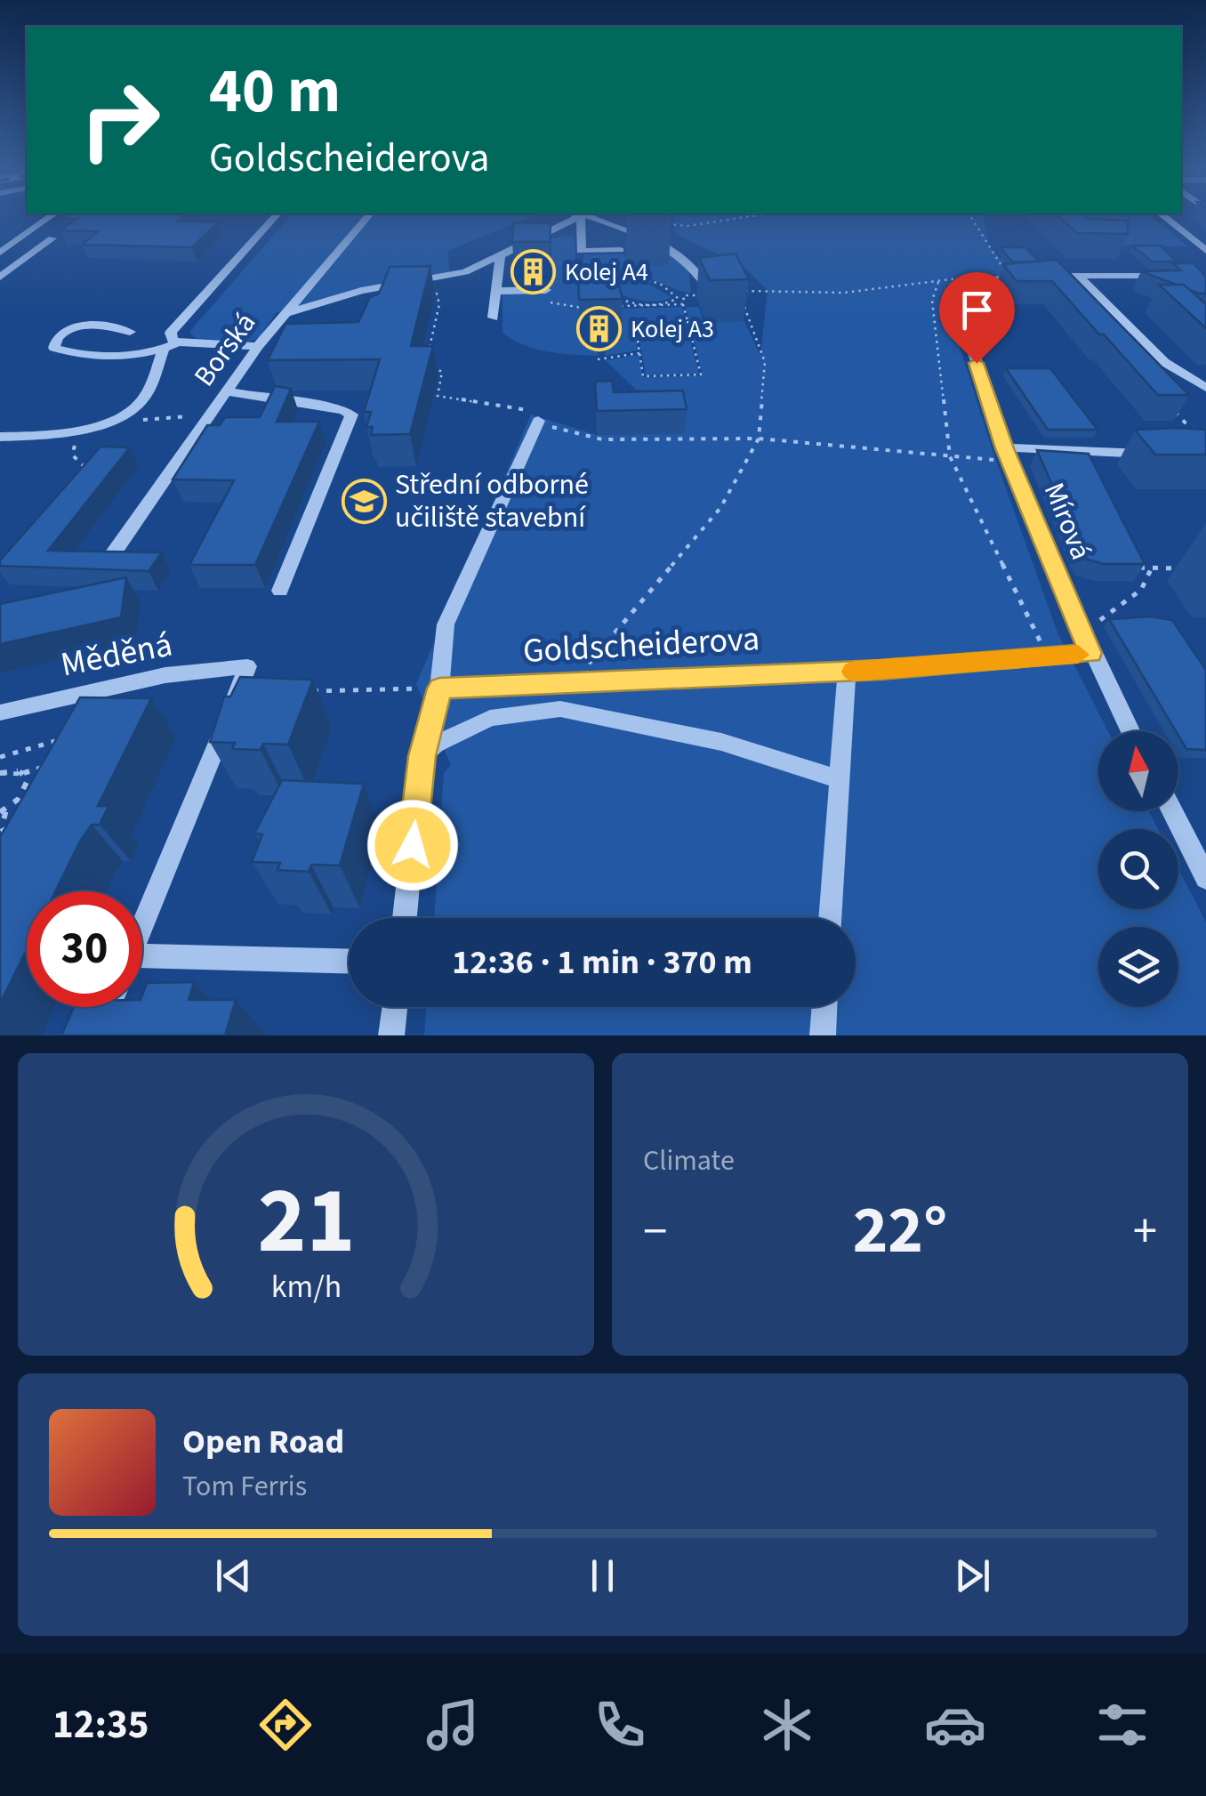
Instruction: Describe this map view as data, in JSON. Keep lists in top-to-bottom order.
{
  "streets": {
    "street": [
      "Borská",
      "Mírová",
      "Goldscheiderova",
      "Měděná"
    ]
  },
  "crossings": [
    ["Mírová", "Goldscheiderova"]
  ],
  "places": {
    "building": ["Kolej A4", "Kolej A3"],
    "school or university": ["Střední odborné učiliště stavební"]
  },
  "north": "top",
  "page": {
    "turn": ["40 m", "Goldscheiderova"],
    "limit": "30",
    "trip": "12:36 · 1 min · 370 m",
    "tile": "Climate",
    "heat": ["−", "22°", "+"],
    "song": ["Open Road", "Tom Ferris"],
    "tabs": "12:35",
    "gauge": ["21", "km/h"]
  }
}
